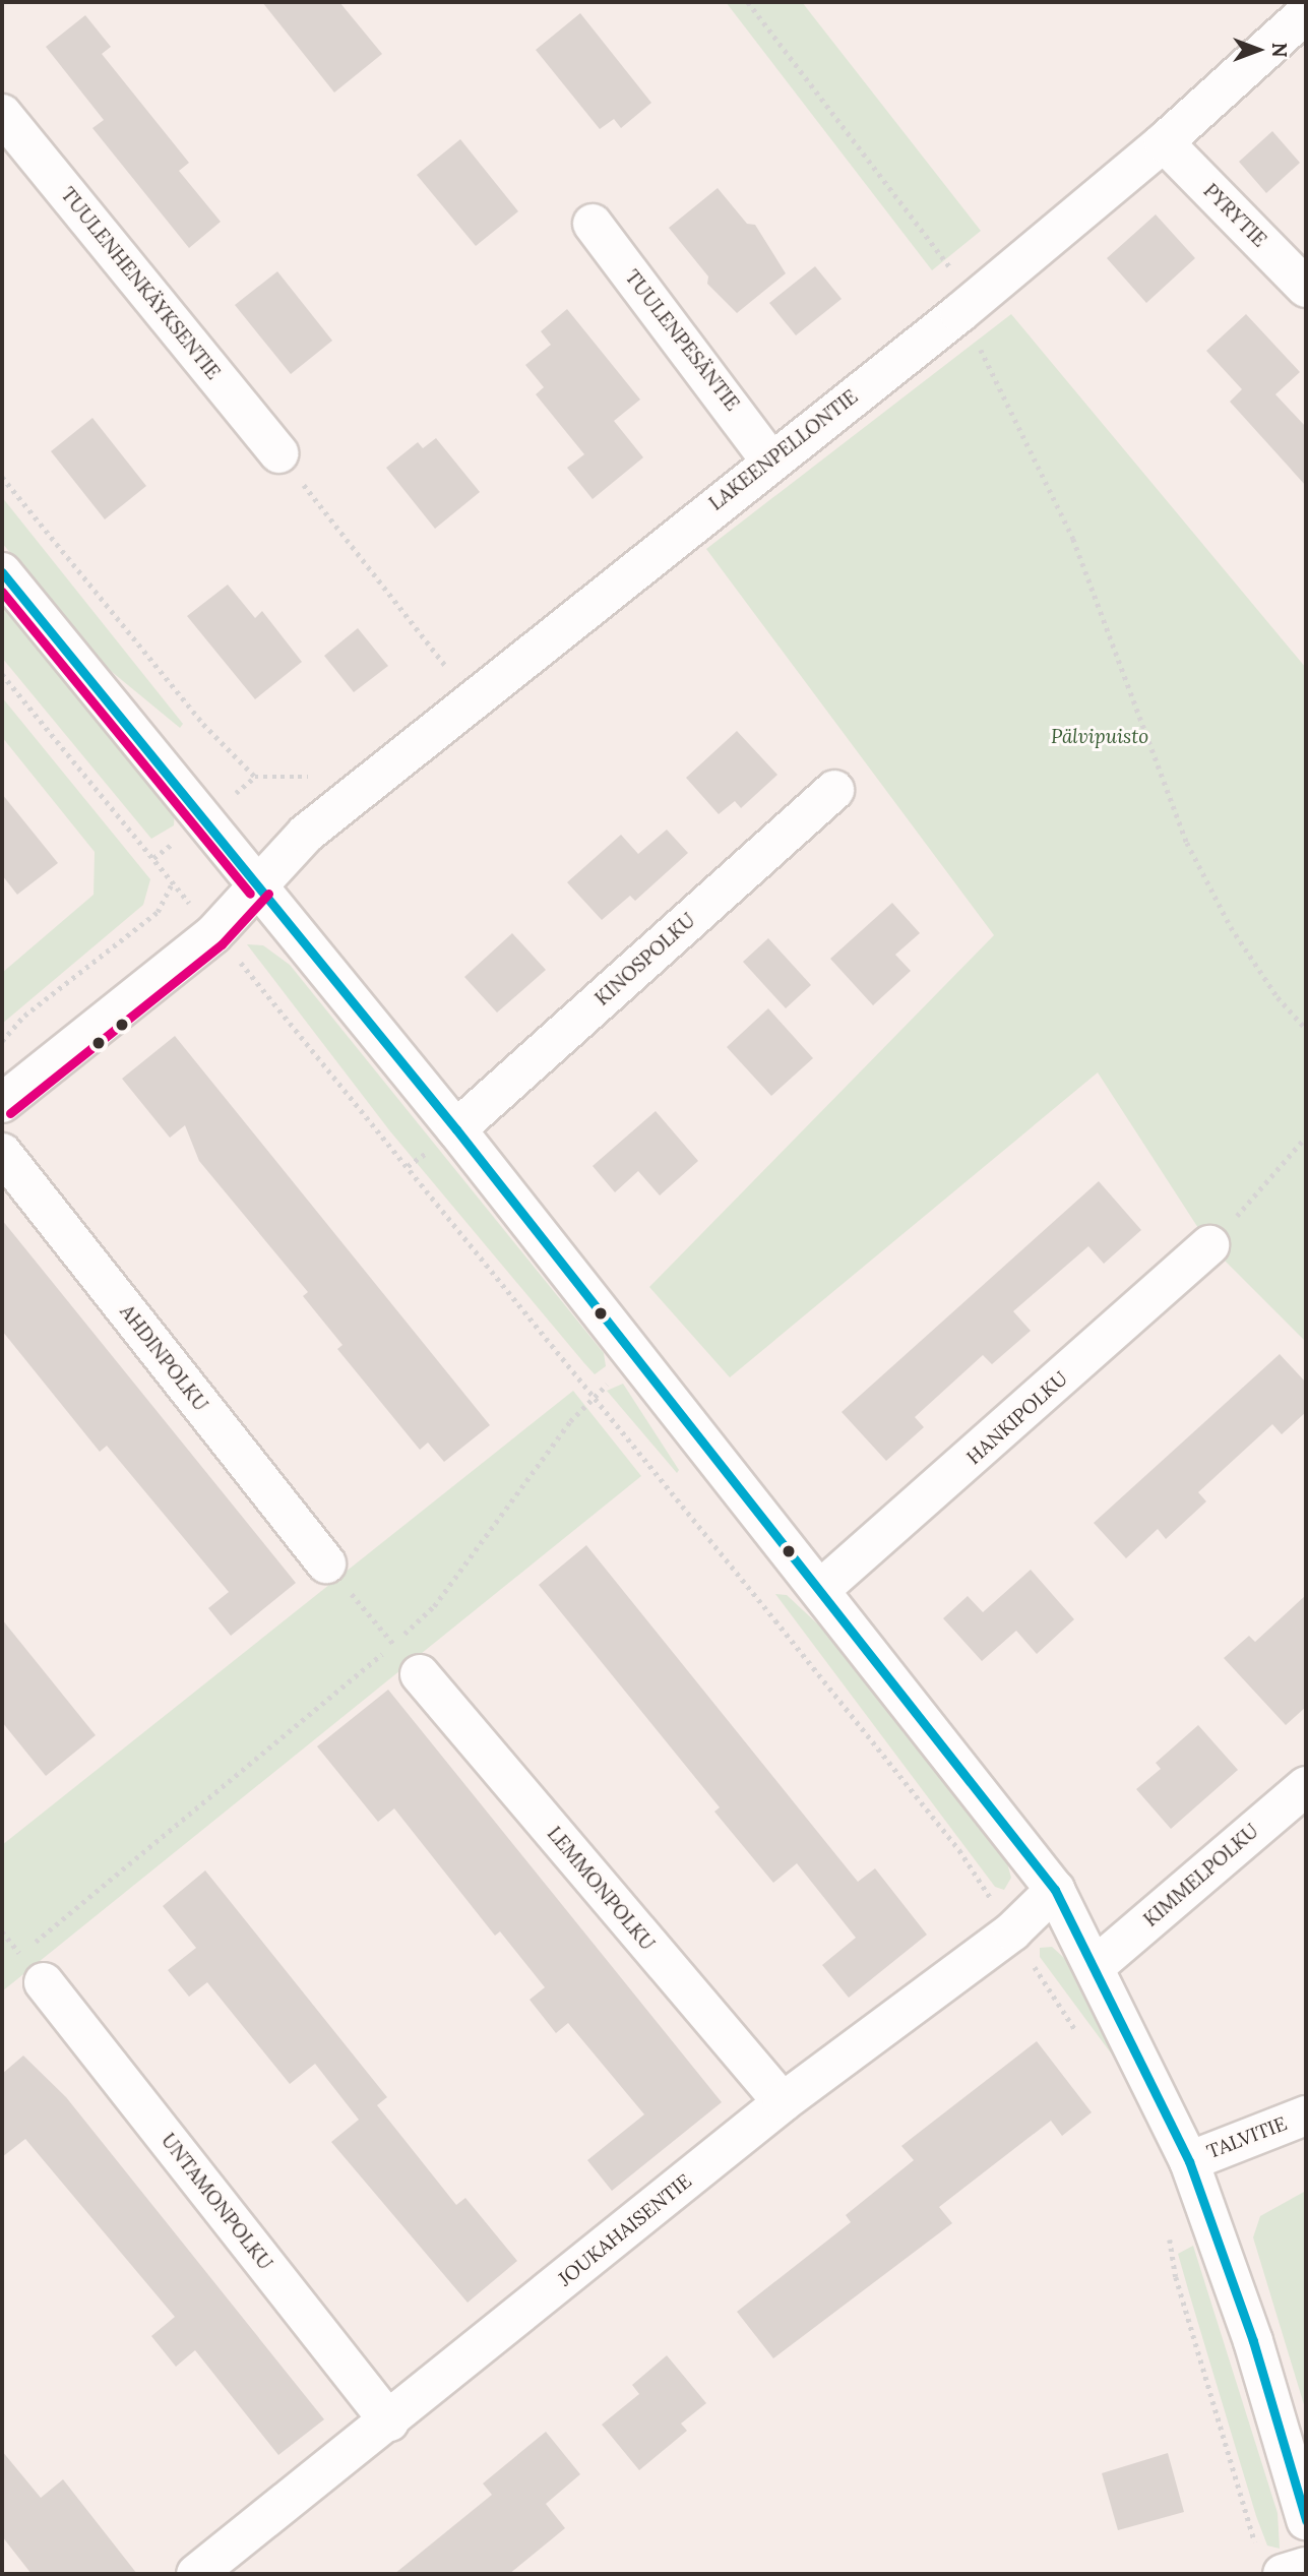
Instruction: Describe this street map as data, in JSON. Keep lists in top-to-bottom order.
{
  "streets": {
    "street": [
      "PYRYTIE",
      "TUULENHENKÄYKSENTIE",
      "TUULENPESÄNTIE",
      "LAKEENPELLONTIE",
      "KINOSPOLKU",
      "AHDINPOLKU",
      "HANKIPOLKU",
      "KIMMELPOLKU",
      "LEMMONPOLKU",
      "TALVITIE",
      "UNTAMONPOLKU",
      "JOUKAHAISENTIE"
    ]
  },
  "crossings": [
    ["PYRYTIE", "LAKEENPELLONTIE"],
    ["TUULENPESÄNTIE", "LAKEENPELLONTIE"],
    ["LEMMONPOLKU", "JOUKAHAISENTIE"],
    ["UNTAMONPOLKU", "JOUKAHAISENTIE"]
  ],
  "parks": ["Pälvipuisto"],
  "north": "right"
}
